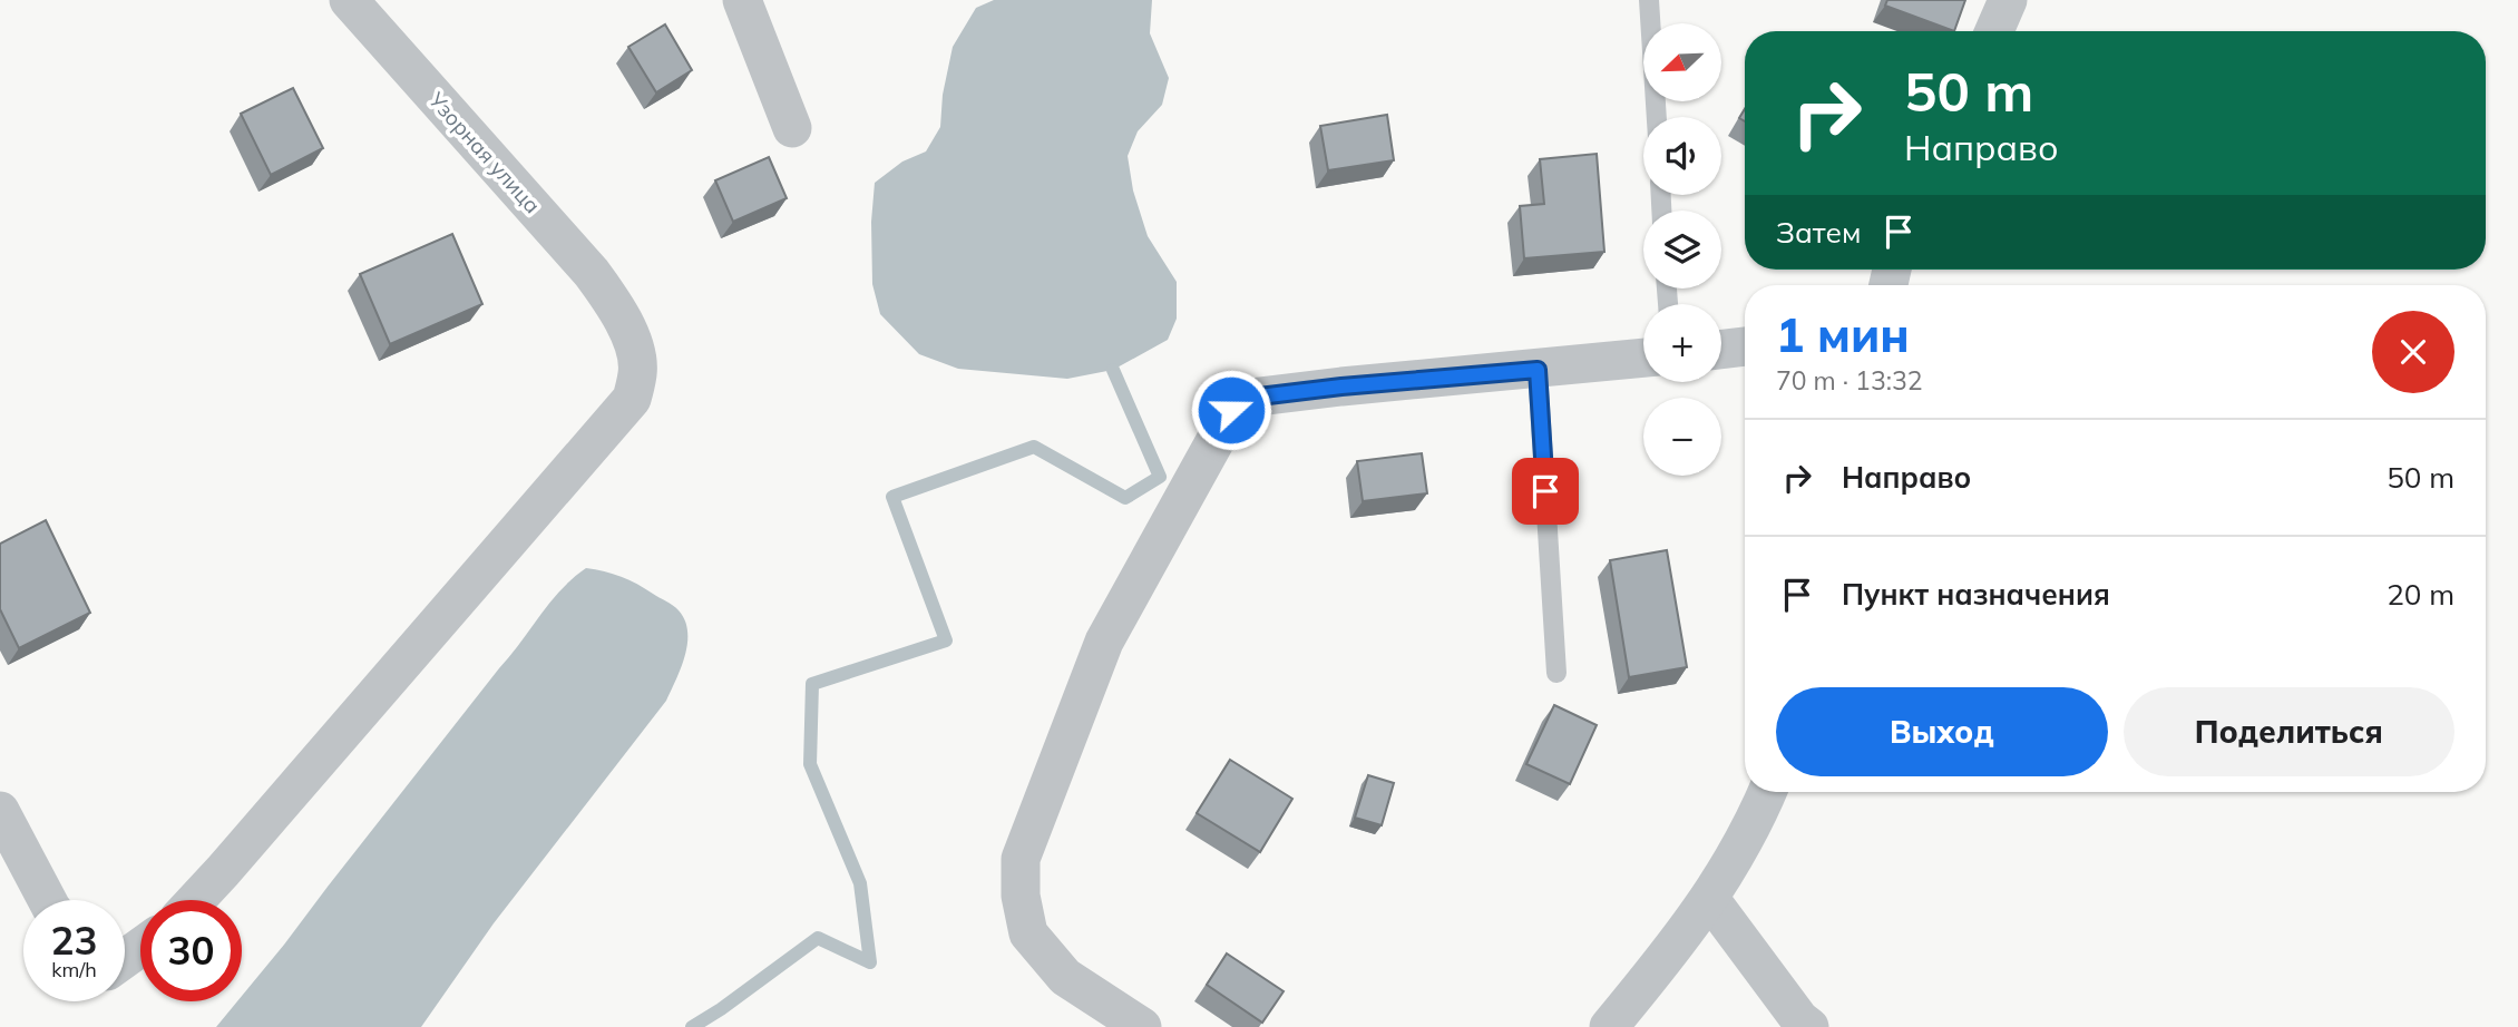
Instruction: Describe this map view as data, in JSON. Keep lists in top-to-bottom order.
{
  "streets": {
    "street": ["Узорная улица"]
  },
  "north": "bottom left",
  "page": {
    "map_buttons": ["+", "−"],
    "turn": ["50 m", "Направо"],
    "then": "Затем",
    "heading": ["1 мин", "70 m · 13:32"],
    "list": [
      {
        "name": "Направо",
        "value": "50 m"
      },
      {
        "name": "Пункт назначения",
        "value": "20 m"
      }
    ],
    "buttons": ["Выход", "Поделиться"],
    "speed": "23 km/h",
    "limit": "30"
  }
}
